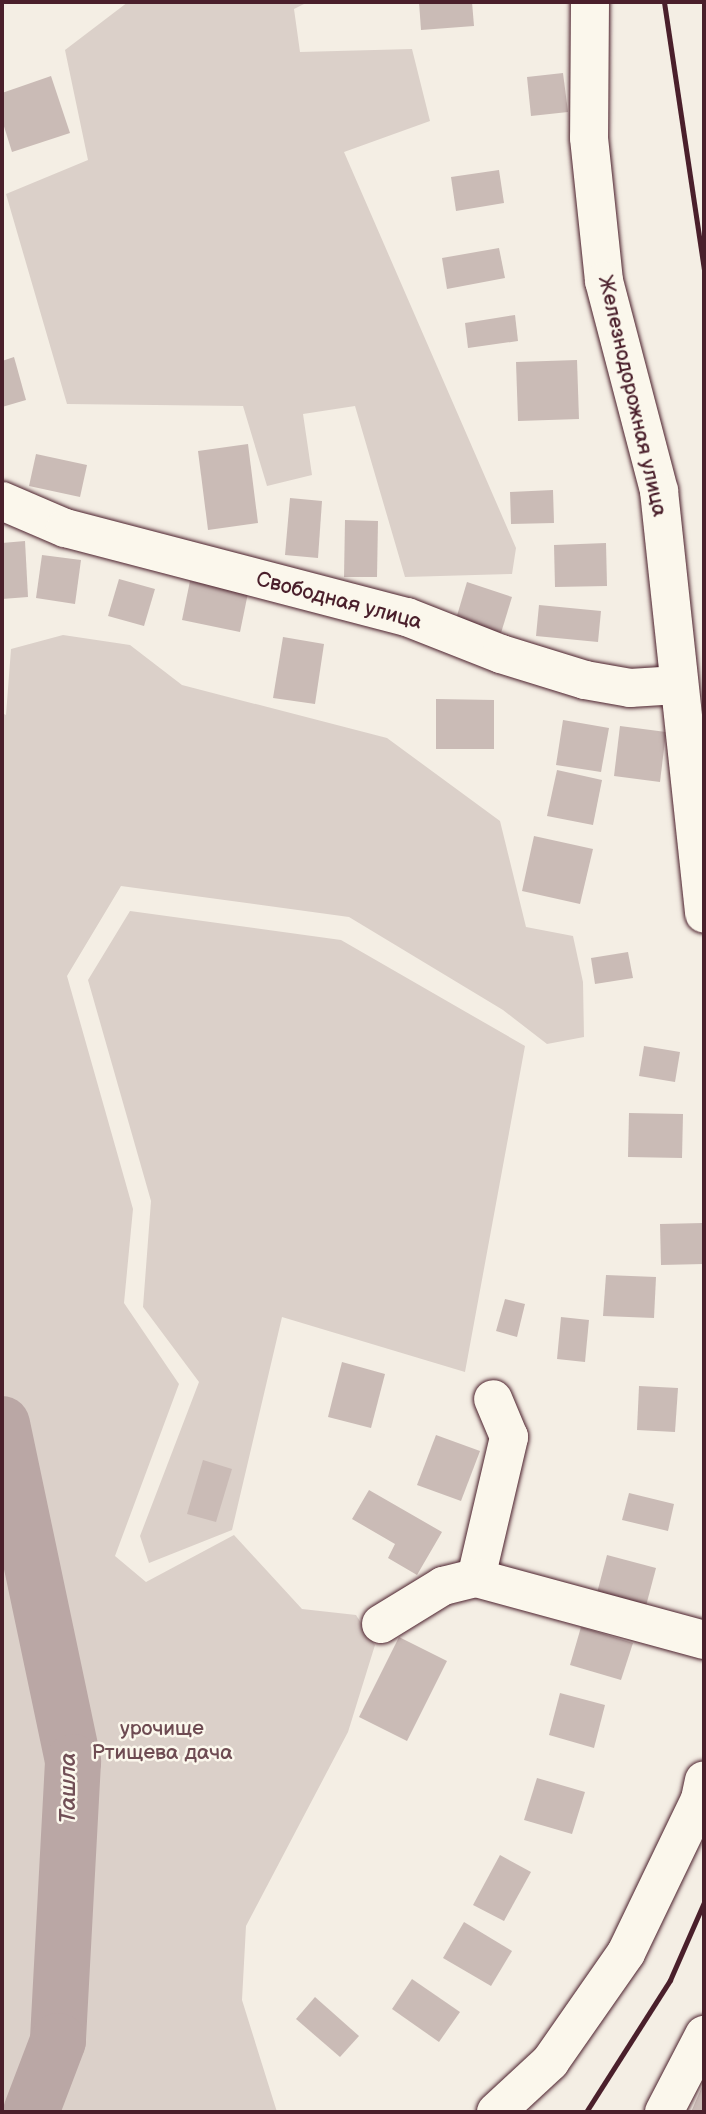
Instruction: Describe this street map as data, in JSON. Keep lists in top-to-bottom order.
{
  "streets": {
    "street": ["Железнодорожная улица", "Свободная улица"]
  },
  "crossings": [
    ["Железнодорожная улица", "Свободная улица"]
  ],
  "water": ["Ташла"],
  "parks": ["урочище Ртищева дача"]
}
